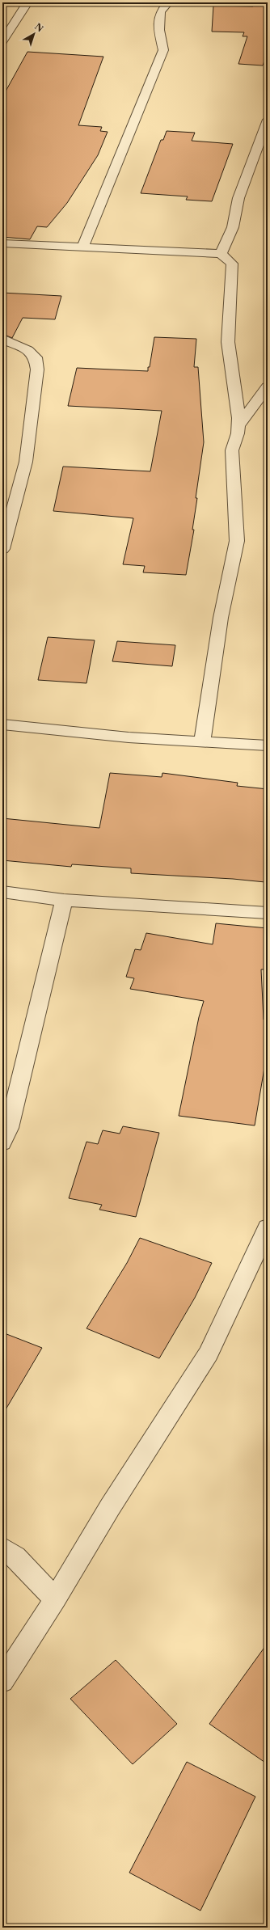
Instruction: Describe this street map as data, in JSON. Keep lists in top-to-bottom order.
{
  "north": "top right"
}
